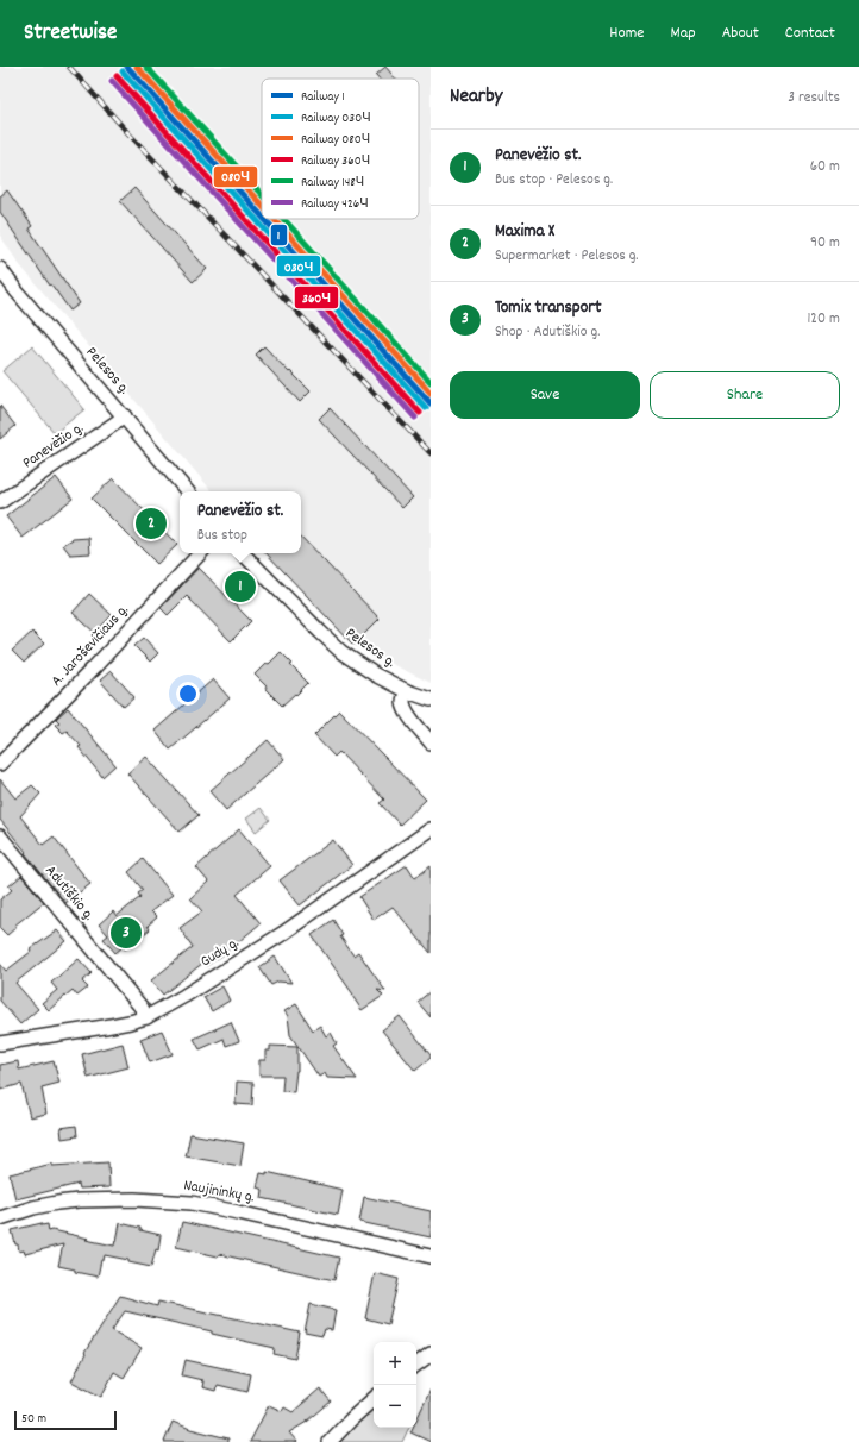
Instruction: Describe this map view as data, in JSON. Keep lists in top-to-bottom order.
{
  "streets": {
    "street": [
      "Pelesos g.",
      "Panevėžio g.",
      "A. Jaroševičiaus g.",
      "Adutiškio g.",
      "Gudų g.",
      "Naujininkų g."
    ]
  },
  "crossings": [
    ["Pelesos g.", "Panevėžio g."],
    ["Adutiškio g.", "Gudų g."]
  ],
  "lines": [
    "rail line 1",
    "rail line 080Ч",
    "rail line 148Ч",
    "rail line 030Ч",
    "rail line 360Ч",
    "rail line 426Ч"
  ],
  "legend": [
    "Railway 1",
    "Railway 030Ч",
    "Railway 080Ч",
    "Railway 360Ч",
    "Railway 148Ч",
    "Railway 426Ч"
  ],
  "scale_bar": "50 m",
  "page": {
    "header": "Streetwise",
    "nav": [
      "Home",
      "Map",
      "About",
      "Contact"
    ],
    "heading": ["Nearby", "3 results"],
    "list": [
      {
        "mark": "1",
        "name": "Panevėžio st.",
        "note": "Bus stop · Pelesos g.",
        "value": "60 m"
      },
      {
        "mark": "2",
        "name": "Maxima X",
        "note": "Supermarket · Pelesos g.",
        "value": "90 m"
      },
      {
        "mark": "3",
        "name": "Tomix transport",
        "note": "Shop · Adutiškio g.",
        "value": "120 m"
      }
    ],
    "buttons": ["Save", "Share"],
    "popup": ["Panevėžio st.", "Bus stop"],
    "pins": ["2", "1", "3"],
    "map_buttons": ["+", "−"],
    "scale": "50 m"
  }
}
